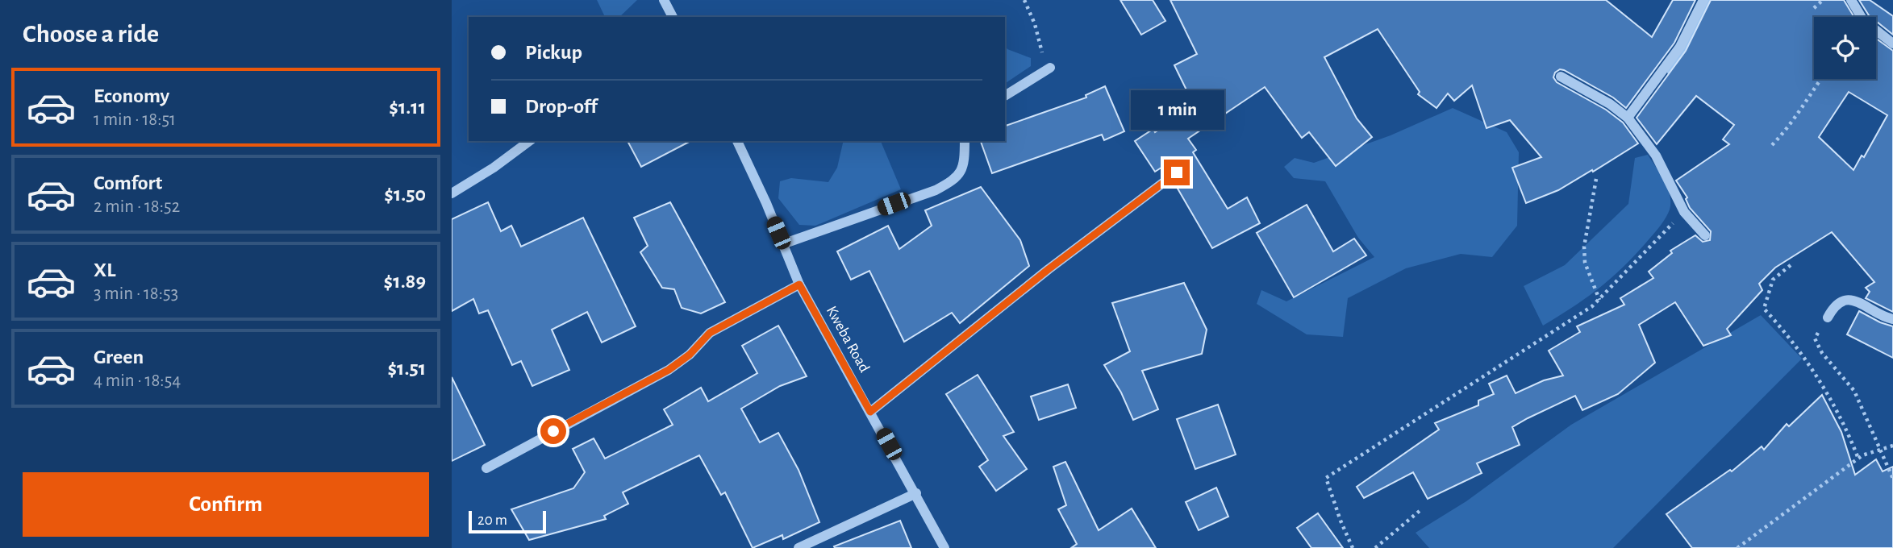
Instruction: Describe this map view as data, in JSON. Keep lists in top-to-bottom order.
{
  "streets": {
    "street": ["Kweba Road"]
  },
  "scale_bar": "20 m",
  "page": {
    "heading": "Choose a ride",
    "banner": ["Pickup", "Drop-off"],
    "list": [
      {
        "name": "Economy",
        "note": "1 min · 18:51",
        "value": "$1.11"
      },
      {
        "name": "Comfort",
        "note": "2 min · 18:52",
        "value": "$1.50"
      },
      {
        "name": "XL",
        "note": "3 min · 18:53",
        "value": "$1.89"
      },
      {
        "name": "Green",
        "note": "4 min · 18:54",
        "value": "$1.51"
      }
    ],
    "bubble": "1 min",
    "buttons": "Confirm",
    "scale": "20 m"
  }
}
